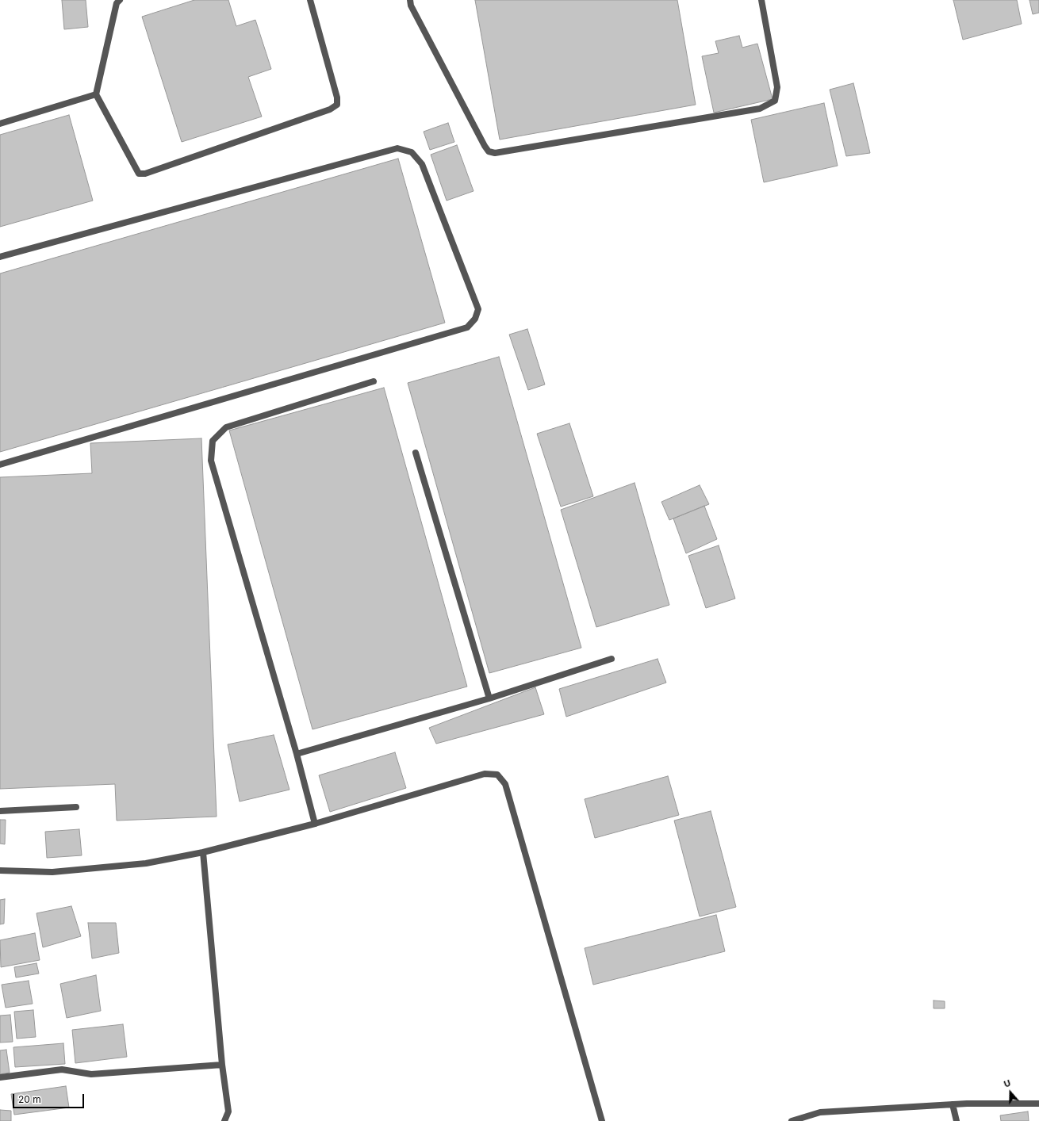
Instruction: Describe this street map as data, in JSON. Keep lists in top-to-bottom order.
{
  "scale_bar": "20 m",
  "north": "top"
}
